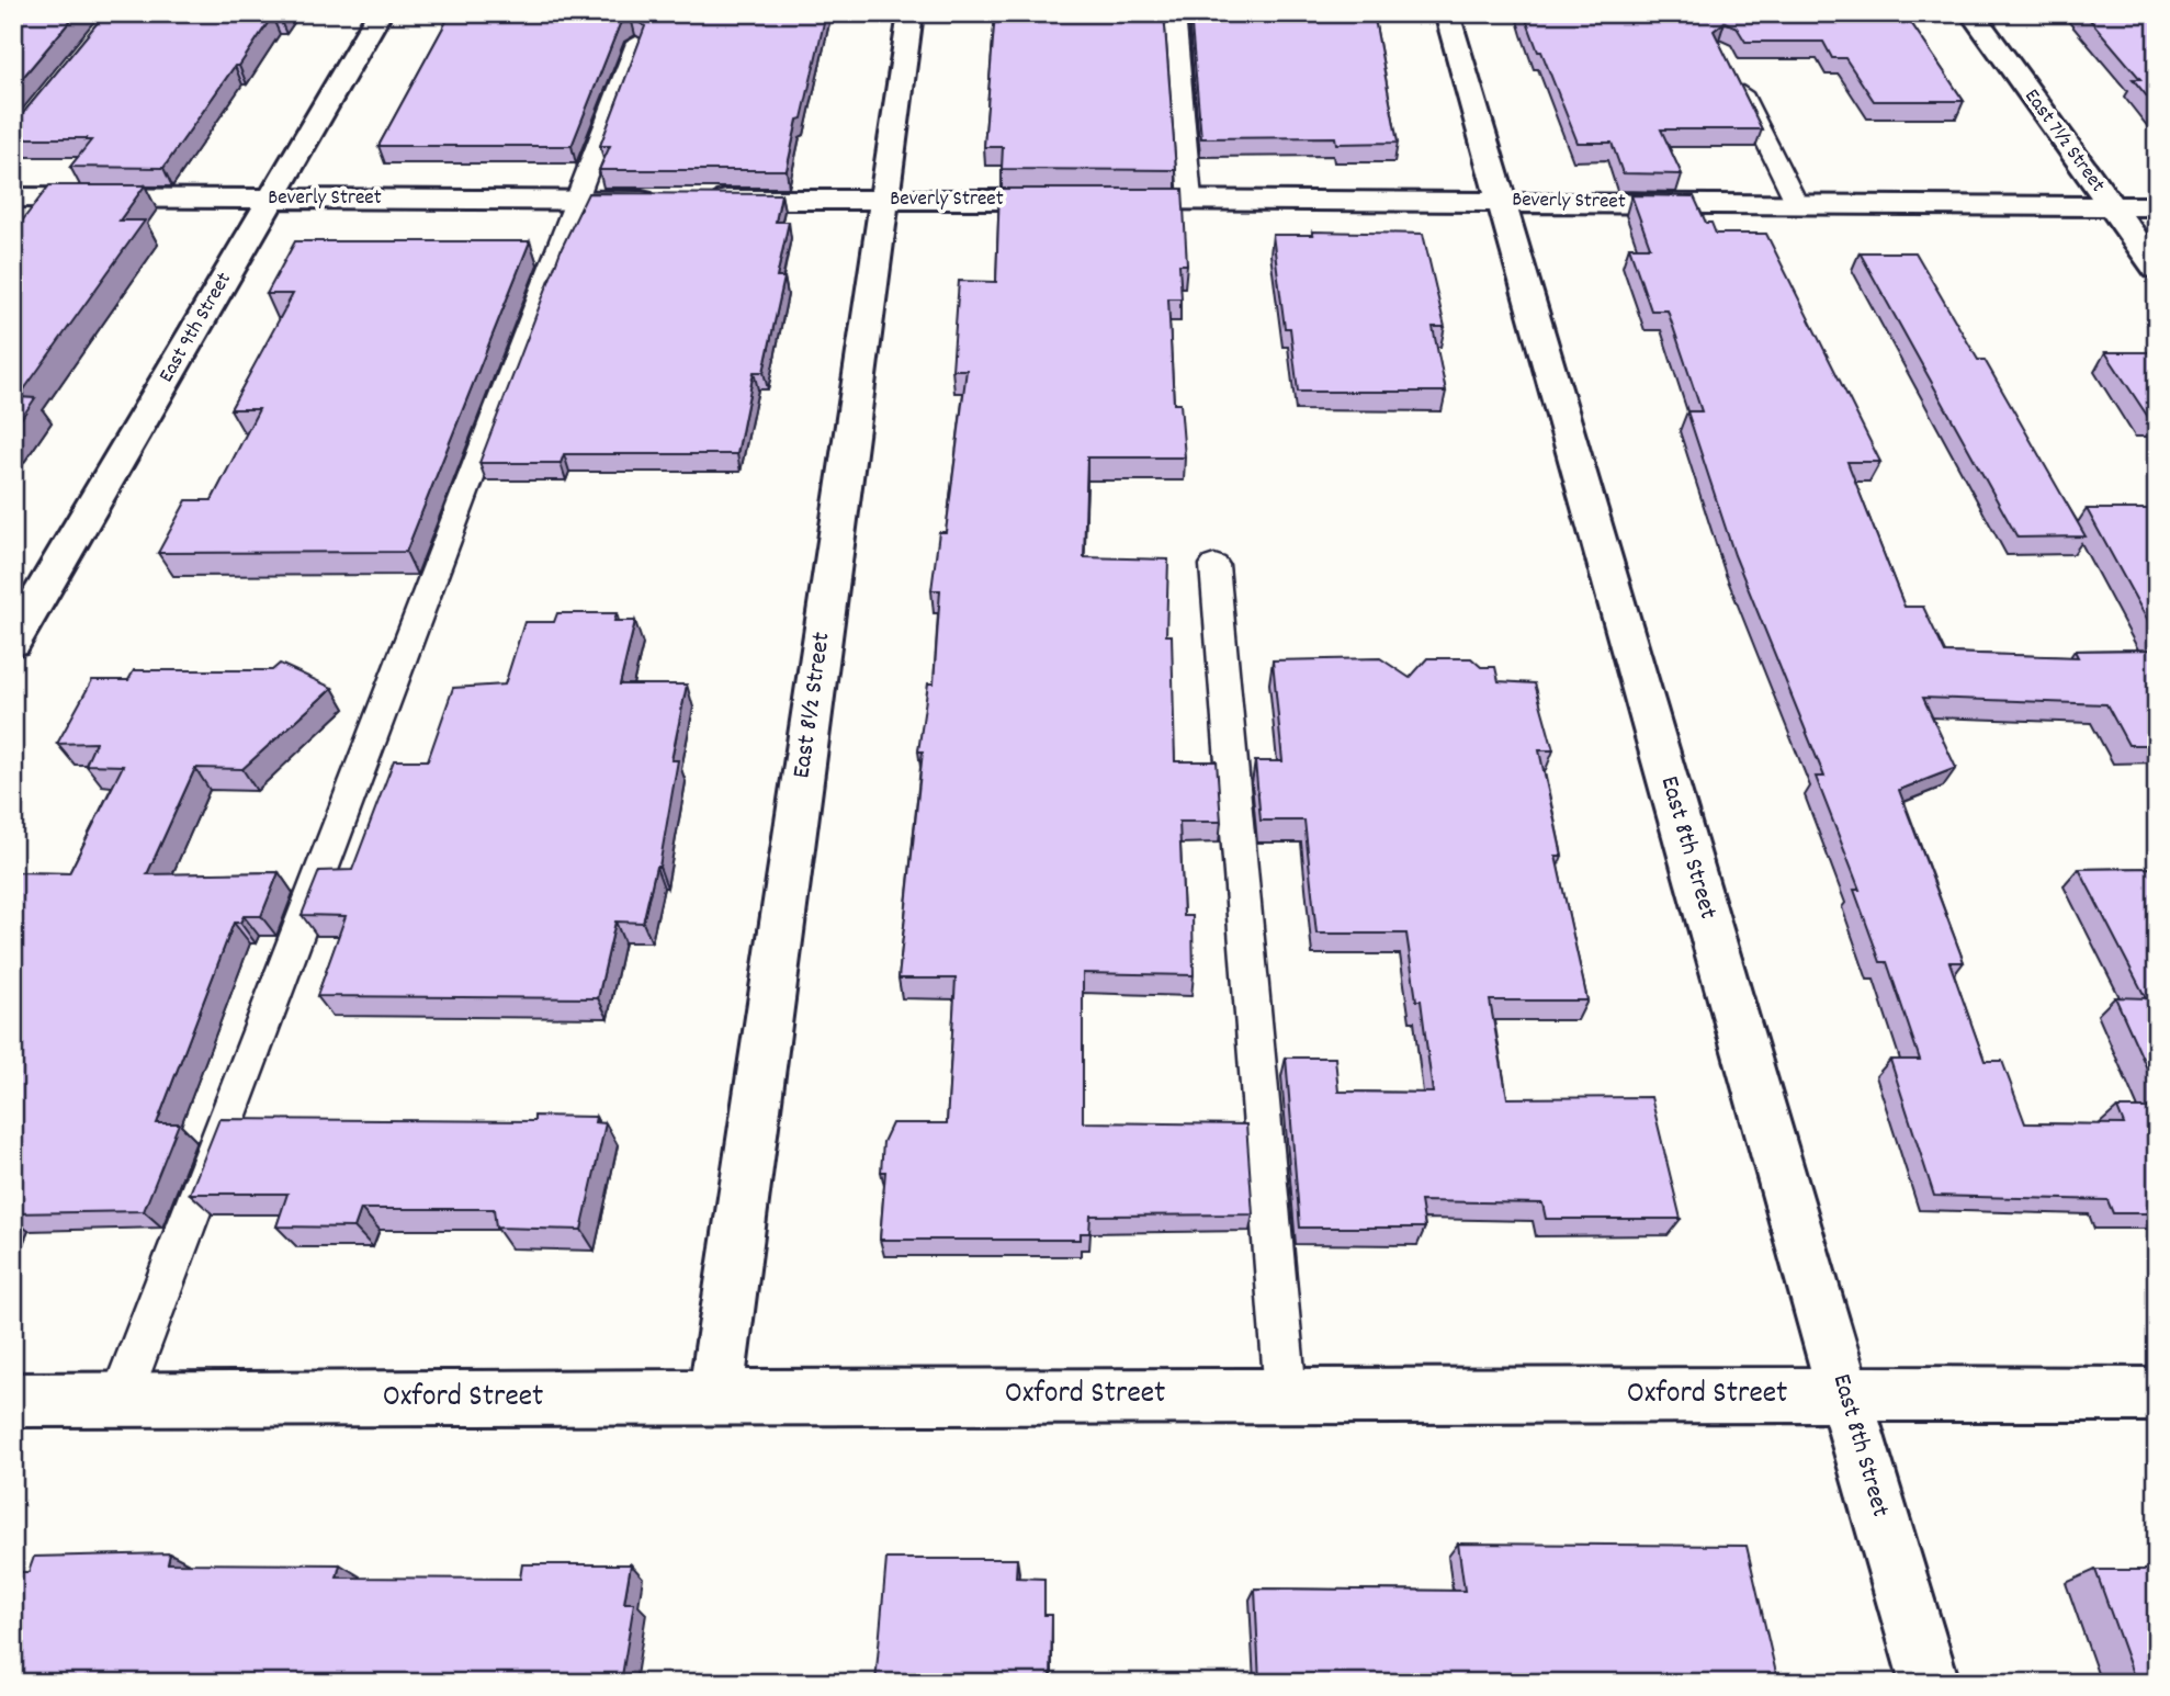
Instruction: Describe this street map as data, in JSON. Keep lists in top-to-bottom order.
{
  "streets": {
    "street": [
      "East 7½ Street",
      "Beverly Street",
      "East 9th Street",
      "East 8½ Street",
      "East 8th Street",
      "Oxford Street"
    ]
  },
  "crossings": [
    ["East 7½ Street", "Beverly Street"],
    ["Beverly Street", "East 9th Street"],
    ["Beverly Street", "East 8½ Street"],
    ["Beverly Street", "East 8th Street"],
    ["East 8½ Street", "Oxford Street"],
    ["East 8th Street", "Oxford Street"]
  ]
}
